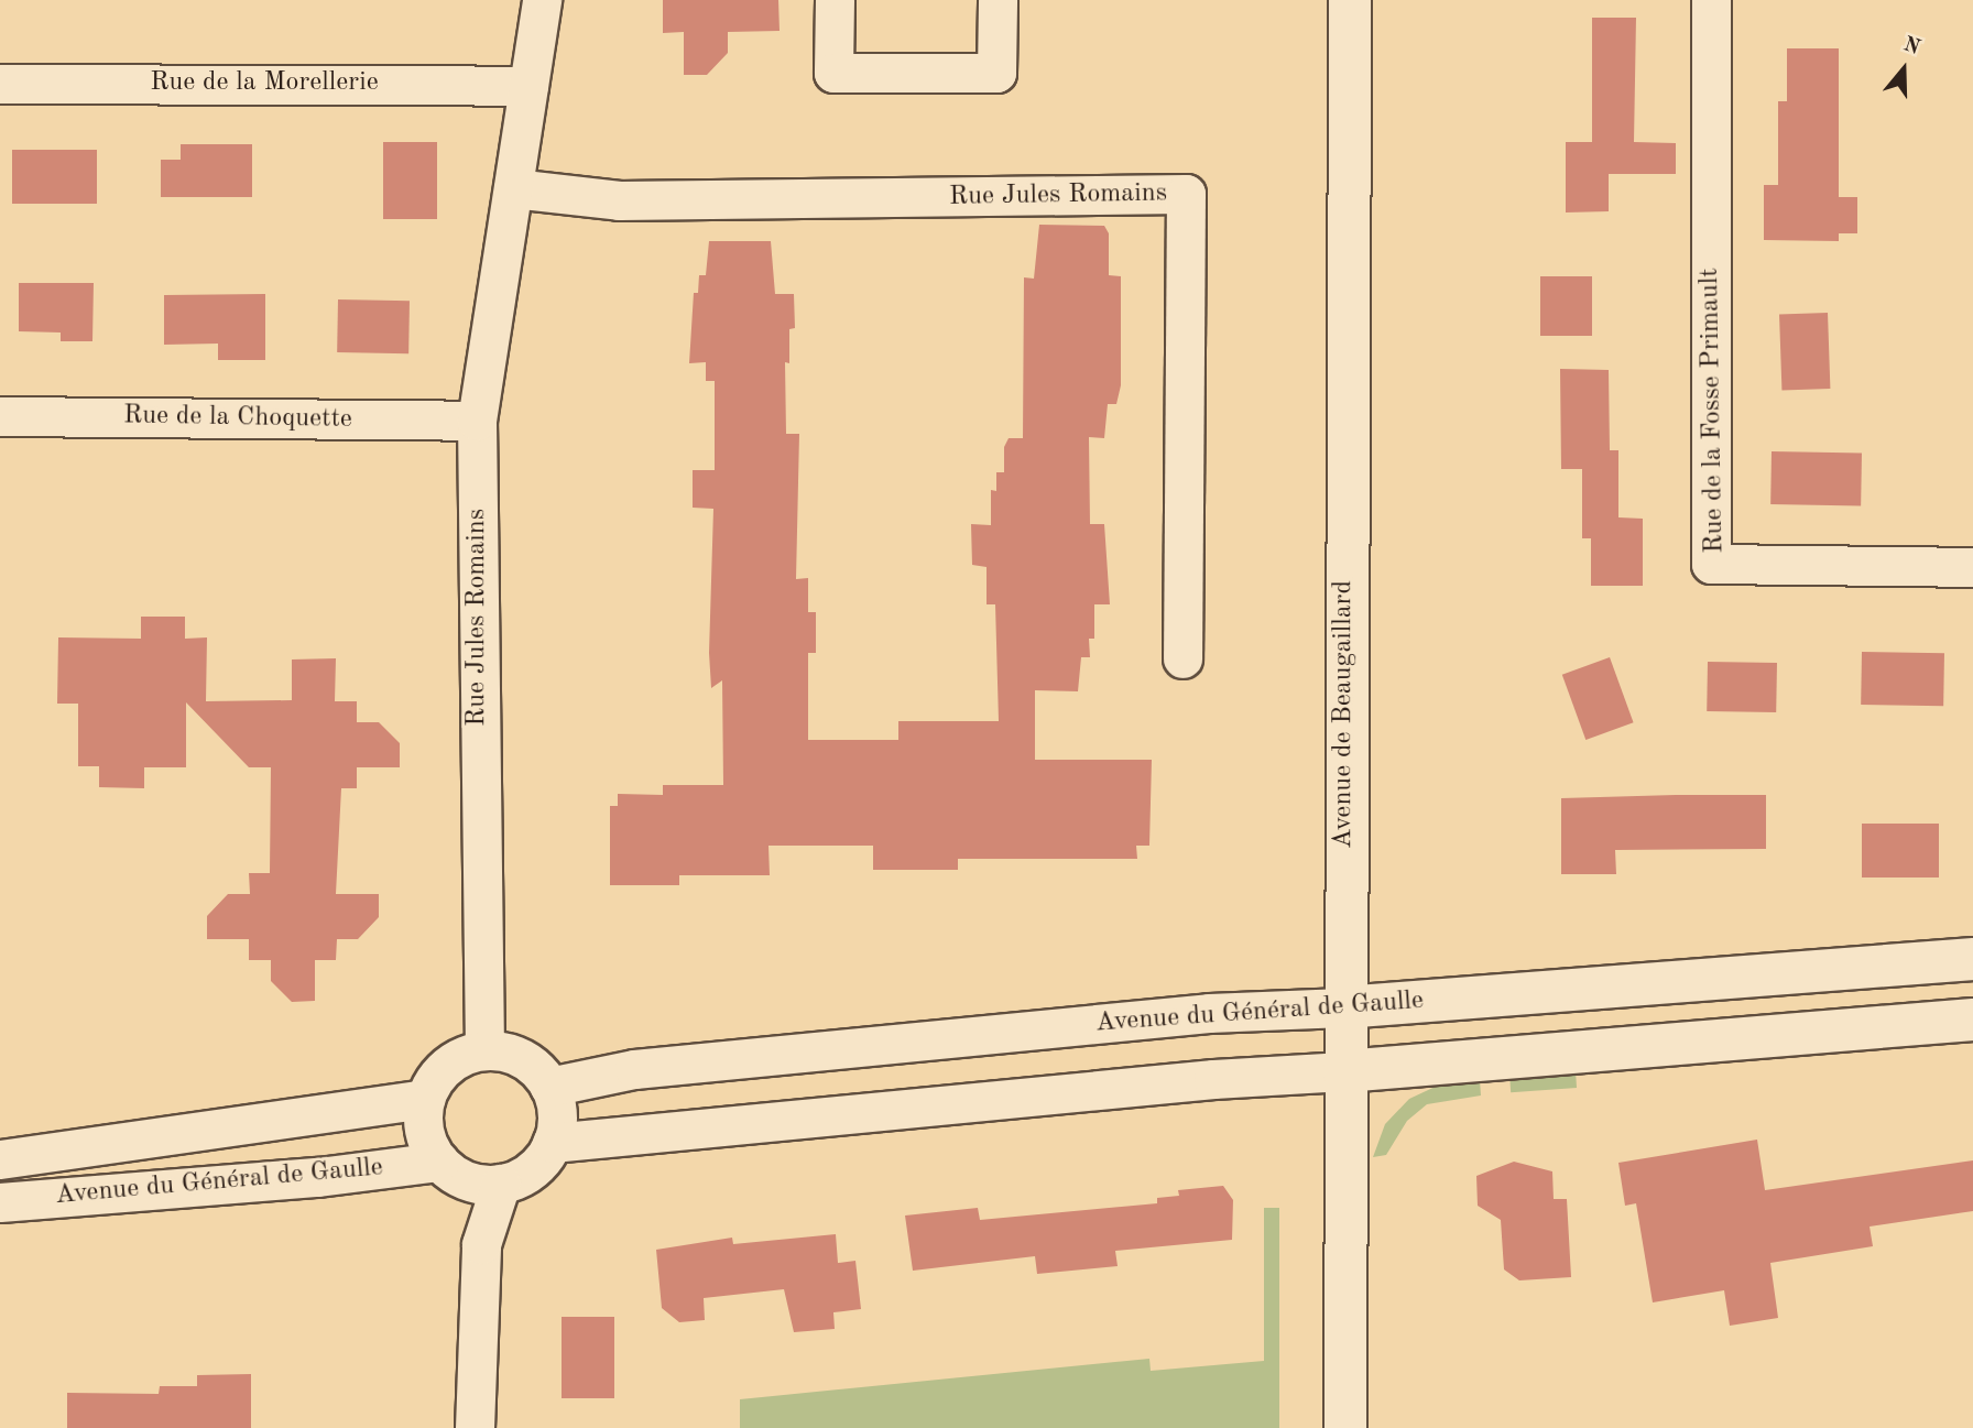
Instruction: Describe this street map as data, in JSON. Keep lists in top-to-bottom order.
{
  "streets": {
    "main road": ["Avenue de Beaugaillard", "Avenue du Général de Gaulle"],
    "street": [
      "Rue de la Morellerie",
      "Rue Jules Romains",
      "Rue de la Fosse Primault",
      "Rue de la Choquette"
    ]
  },
  "crossings": [
    ["Rue de la Morellerie", "Rue Jules Romains"],
    ["Rue Jules Romains", "Rue de la Choquette"],
    ["Rue Jules Romains", "Avenue du Général de Gaulle"],
    ["Avenue de Beaugaillard", "Avenue du Général de Gaulle"]
  ],
  "north": "top"
}
